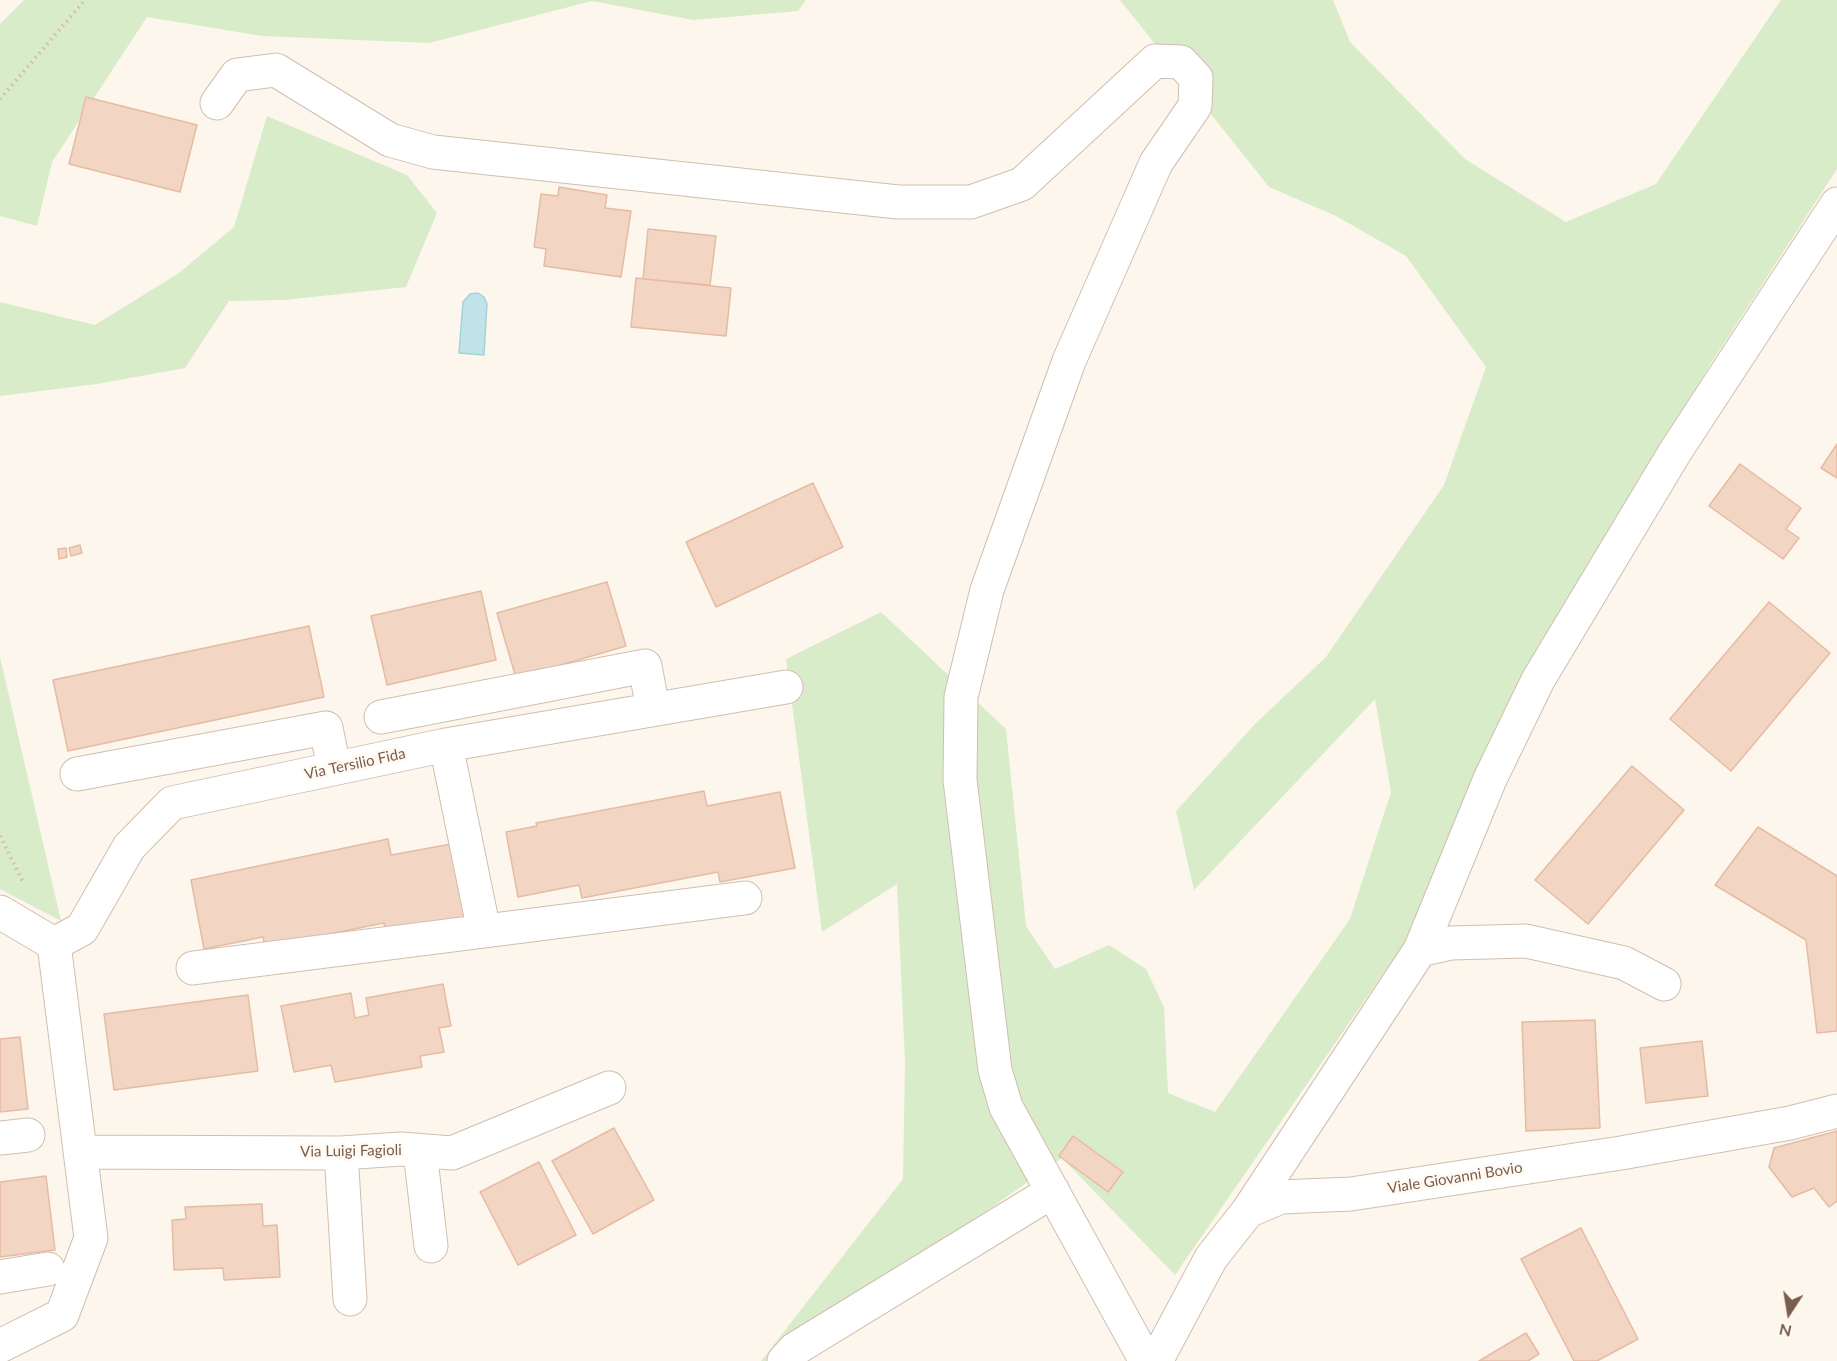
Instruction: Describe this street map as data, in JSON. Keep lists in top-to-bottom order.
{
  "streets": {
    "street": ["Via Tersilio Fida", "Via Luigi Fagioli", "Viale Giovanni Bovio"]
  },
  "north": "bottom"
}
